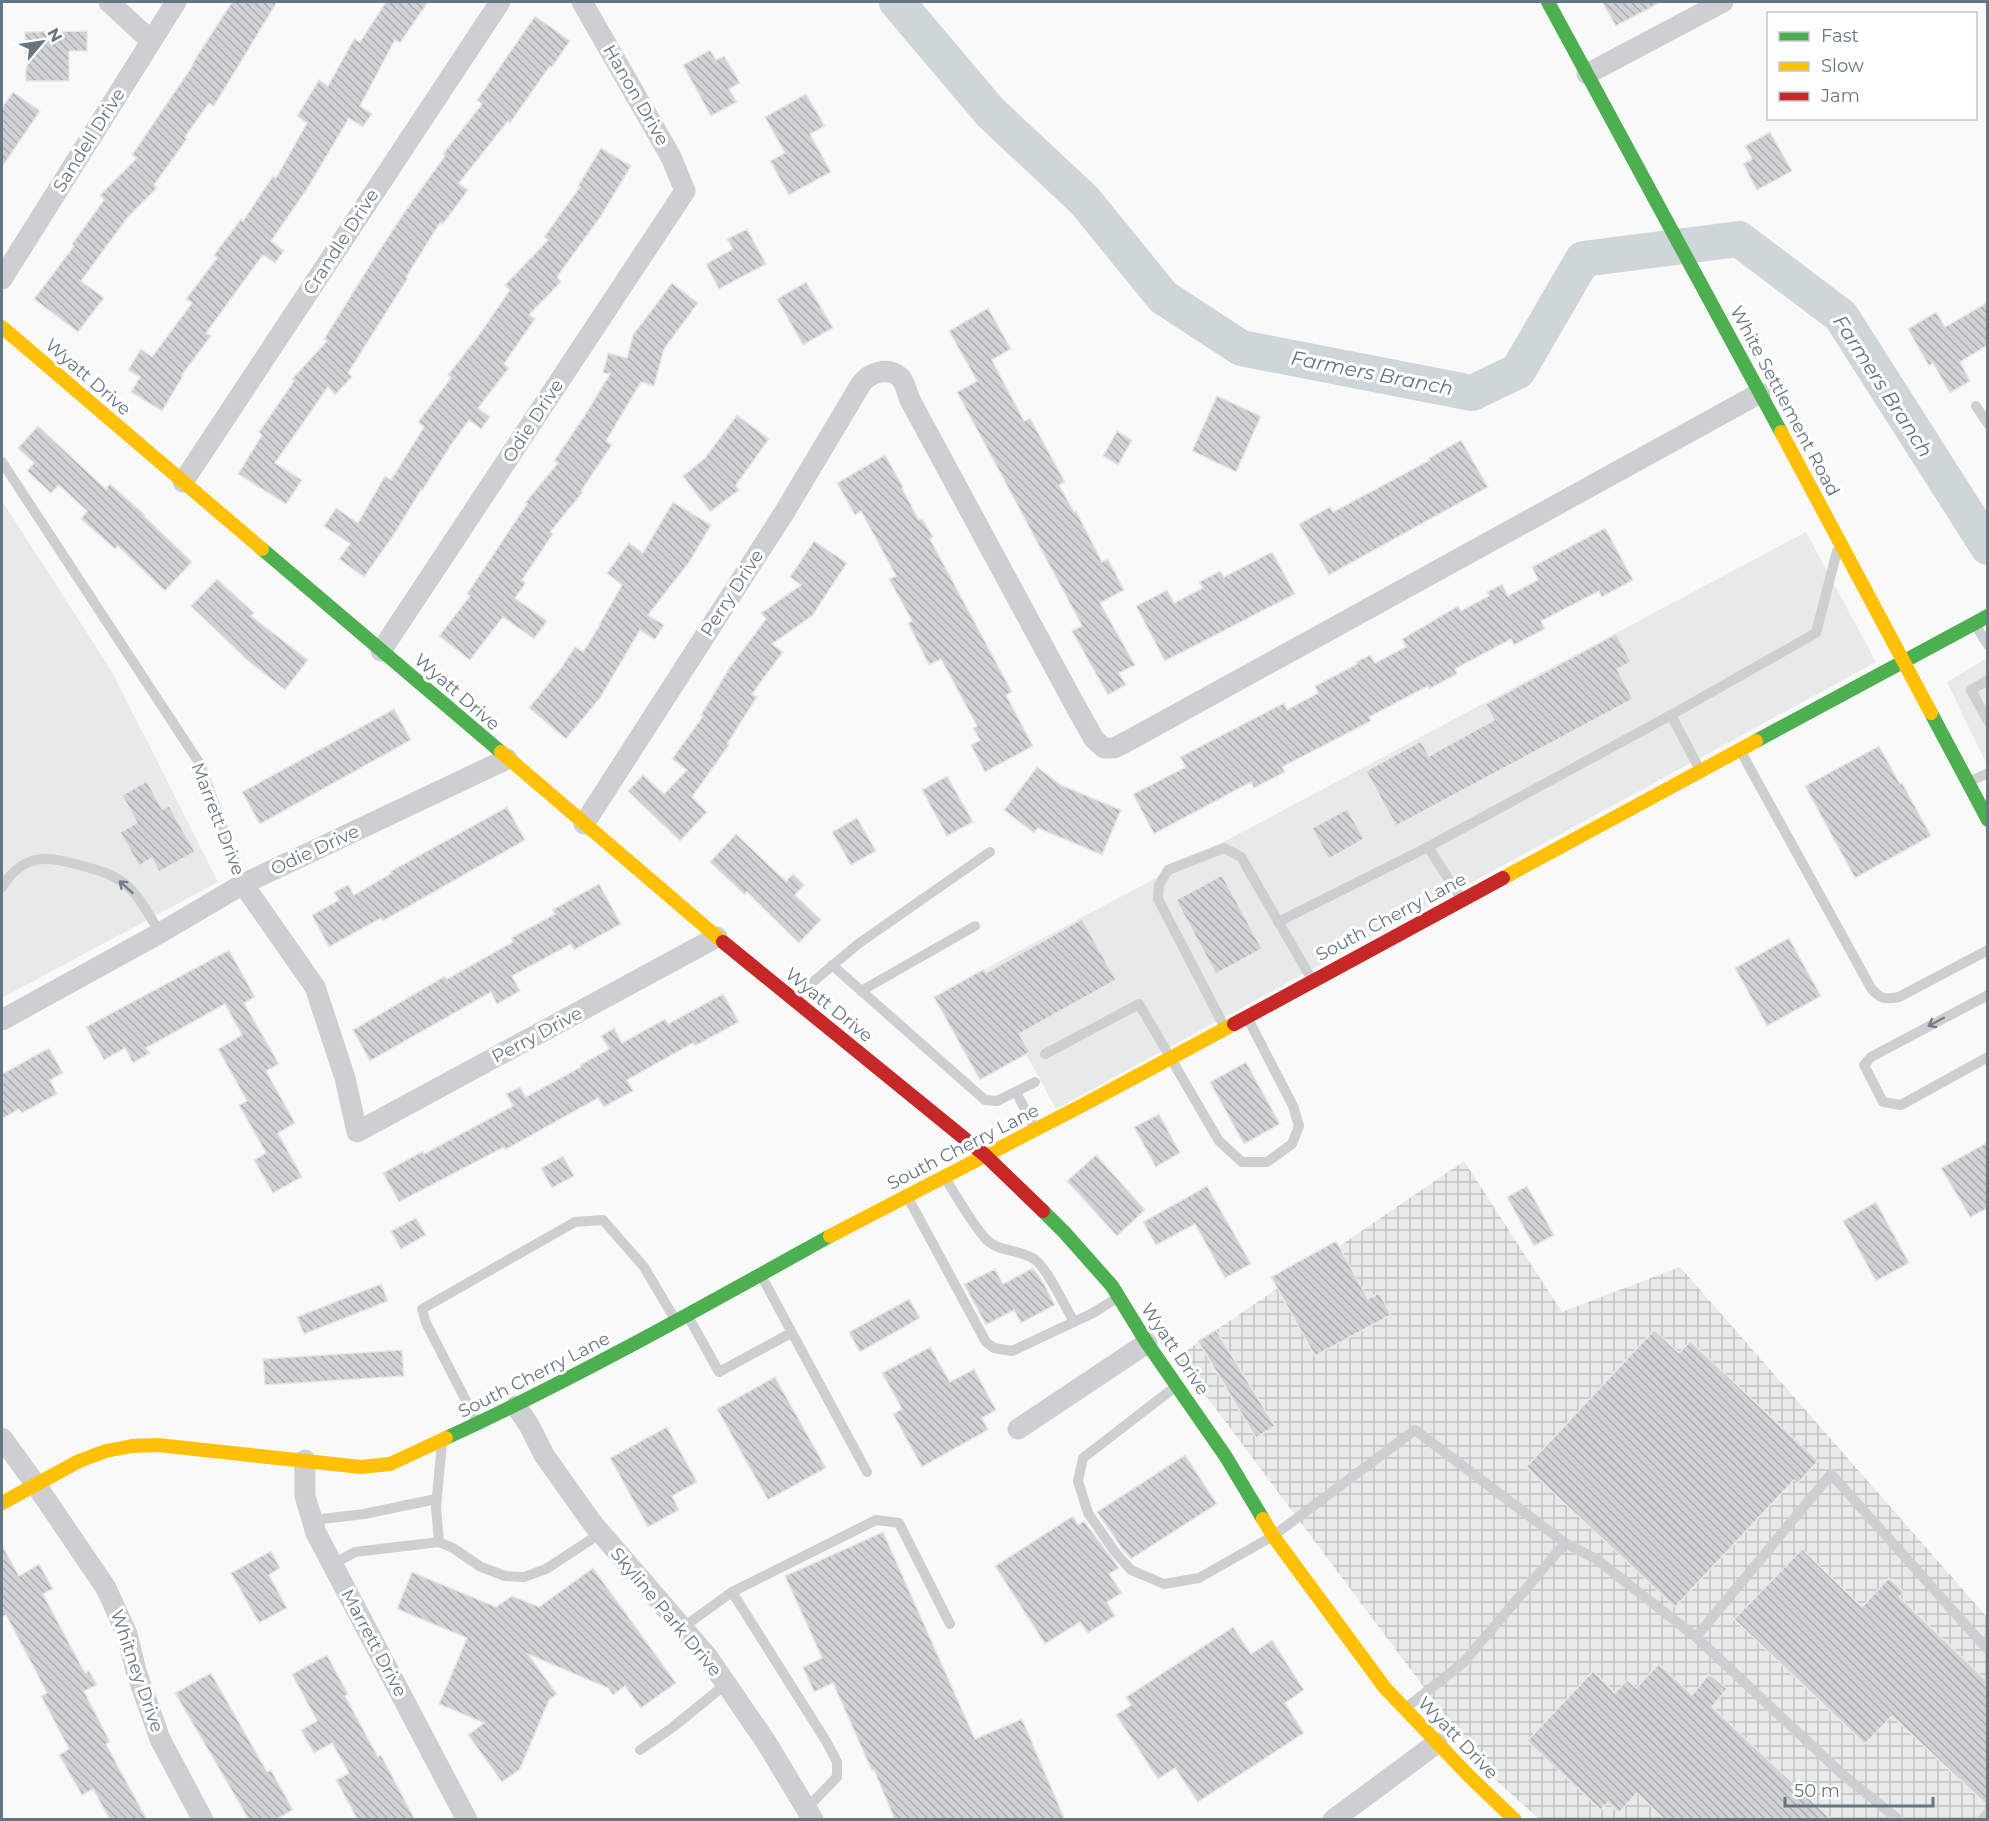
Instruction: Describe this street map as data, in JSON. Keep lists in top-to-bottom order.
{
  "streets": {
    "street": [
      "Hanon Drive",
      "Sandell Drive",
      "Crandle Drive",
      "Wyatt Drive",
      "White Settlement Road",
      "Odie Drive",
      "Perry Drive",
      "Marrett Drive",
      "South Cherry Lane",
      "Skyline Park Drive",
      "Whitney Drive"
    ]
  },
  "crossings": [
    ["Hanon Drive", "Odie Drive"],
    ["Crandle Drive", "Wyatt Drive"],
    ["Wyatt Drive", "Odie Drive"],
    ["Wyatt Drive", "Perry Drive"],
    ["Wyatt Drive", "South Cherry Lane"],
    ["White Settlement Road", "Perry Drive"],
    ["White Settlement Road", "South Cherry Lane"],
    ["Odie Drive", "Marrett Drive"],
    ["Perry Drive", "Marrett Drive"],
    ["Marrett Drive", "South Cherry Lane"],
    ["South Cherry Lane", "Skyline Park Drive"],
    ["South Cherry Lane", "Whitney Drive"]
  ],
  "water": ["Farmers Branch"],
  "legend": ["Fast", "Slow", "Jam"],
  "scale_bar": "50 m",
  "north": "top right"
}
